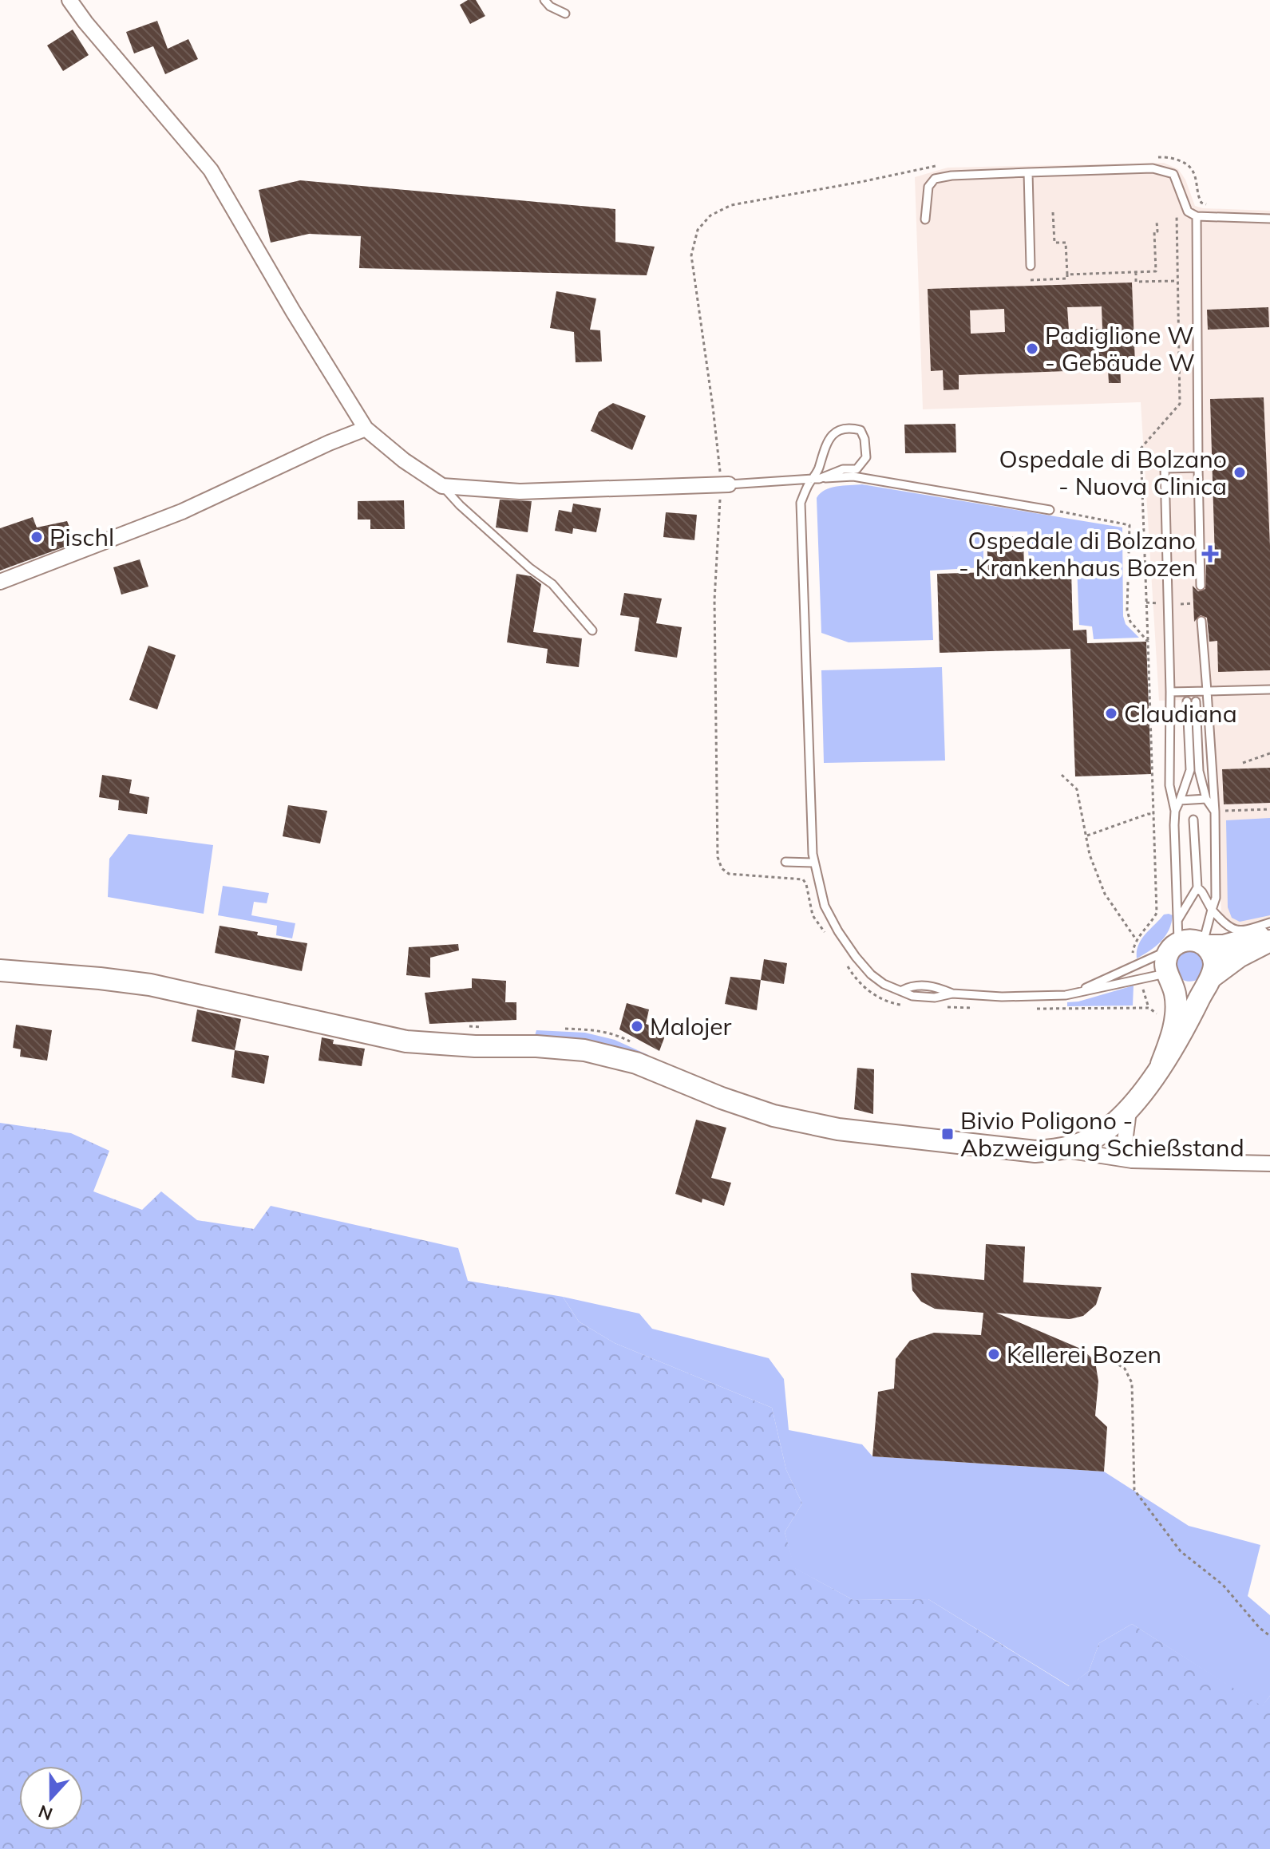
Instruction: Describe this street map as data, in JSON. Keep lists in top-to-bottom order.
{
  "places": {
    "other": [
      "Padiglione W - Gebäude W",
      "Ospedale di Bolzano - Nuova Clinica",
      "Pischl",
      "Claudiana",
      "Malojer",
      "Kellerei Bozen"
    ],
    "health": ["Ospedale di Bolzano - Krankenhaus Bozen"],
    "transit": ["Bivio Poligono - Abzweigung Schießstand"]
  },
  "north": "bottom"
}
